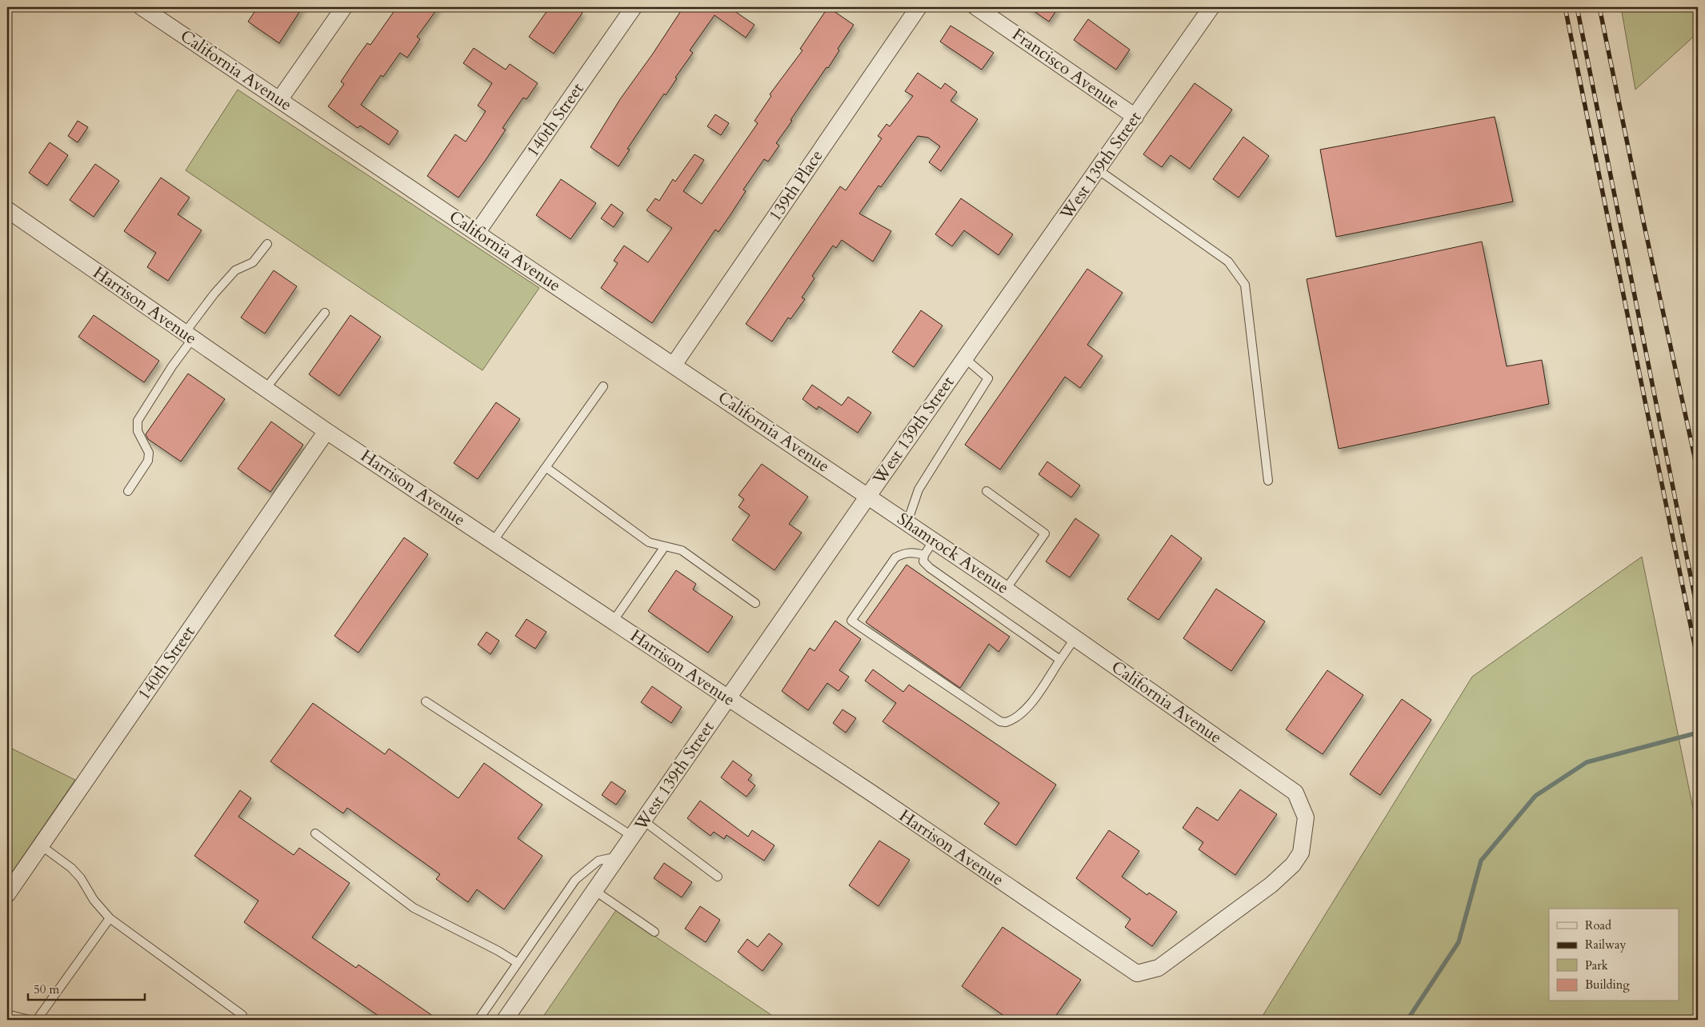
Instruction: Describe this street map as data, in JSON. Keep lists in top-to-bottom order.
{
  "streets": {
    "street": [
      "Francisco Avenue",
      "California Avenue",
      "140th Street",
      "West 139th Street",
      "139th Place",
      "Harrison Avenue",
      "Shamrock Avenue"
    ]
  },
  "crossings": [
    ["Francisco Avenue", "West 139th Street"],
    ["California Avenue", "140th Street"],
    ["California Avenue", "West 139th Street"],
    ["California Avenue", "139th Place"],
    ["California Avenue", "Harrison Avenue"],
    ["California Avenue", "Shamrock Avenue"],
    ["140th Street", "Harrison Avenue"],
    ["West 139th Street", "Harrison Avenue"],
    ["West 139th Street", "Shamrock Avenue"]
  ],
  "legend": [
    "Road",
    "Railway",
    "Park",
    "Building"
  ],
  "scale_bar": "50 m"
}
